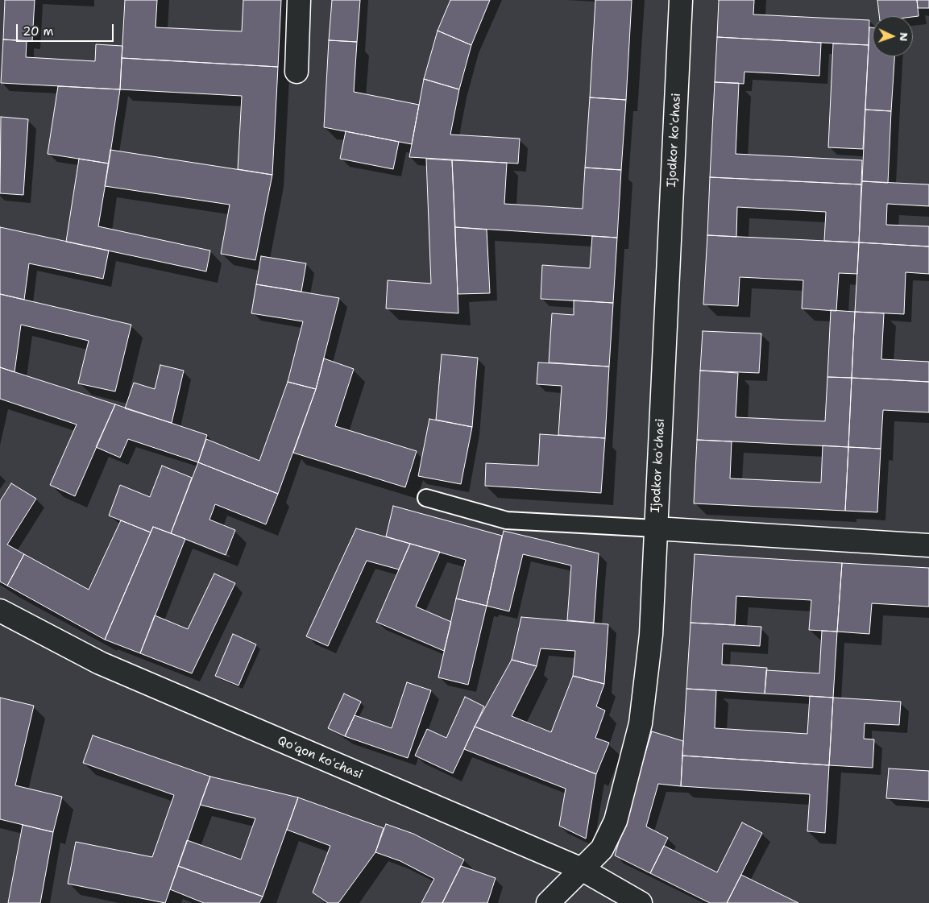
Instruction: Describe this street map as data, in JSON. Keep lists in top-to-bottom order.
{
  "streets": {
    "street": ["Ijodkor koʻchasi", "Qoʻqon koʻchasi"]
  },
  "crossings": [
    ["Ijodkor koʻchasi", "Qoʻqon koʻchasi"]
  ],
  "scale_bar": "20 m",
  "north": "right"
}
